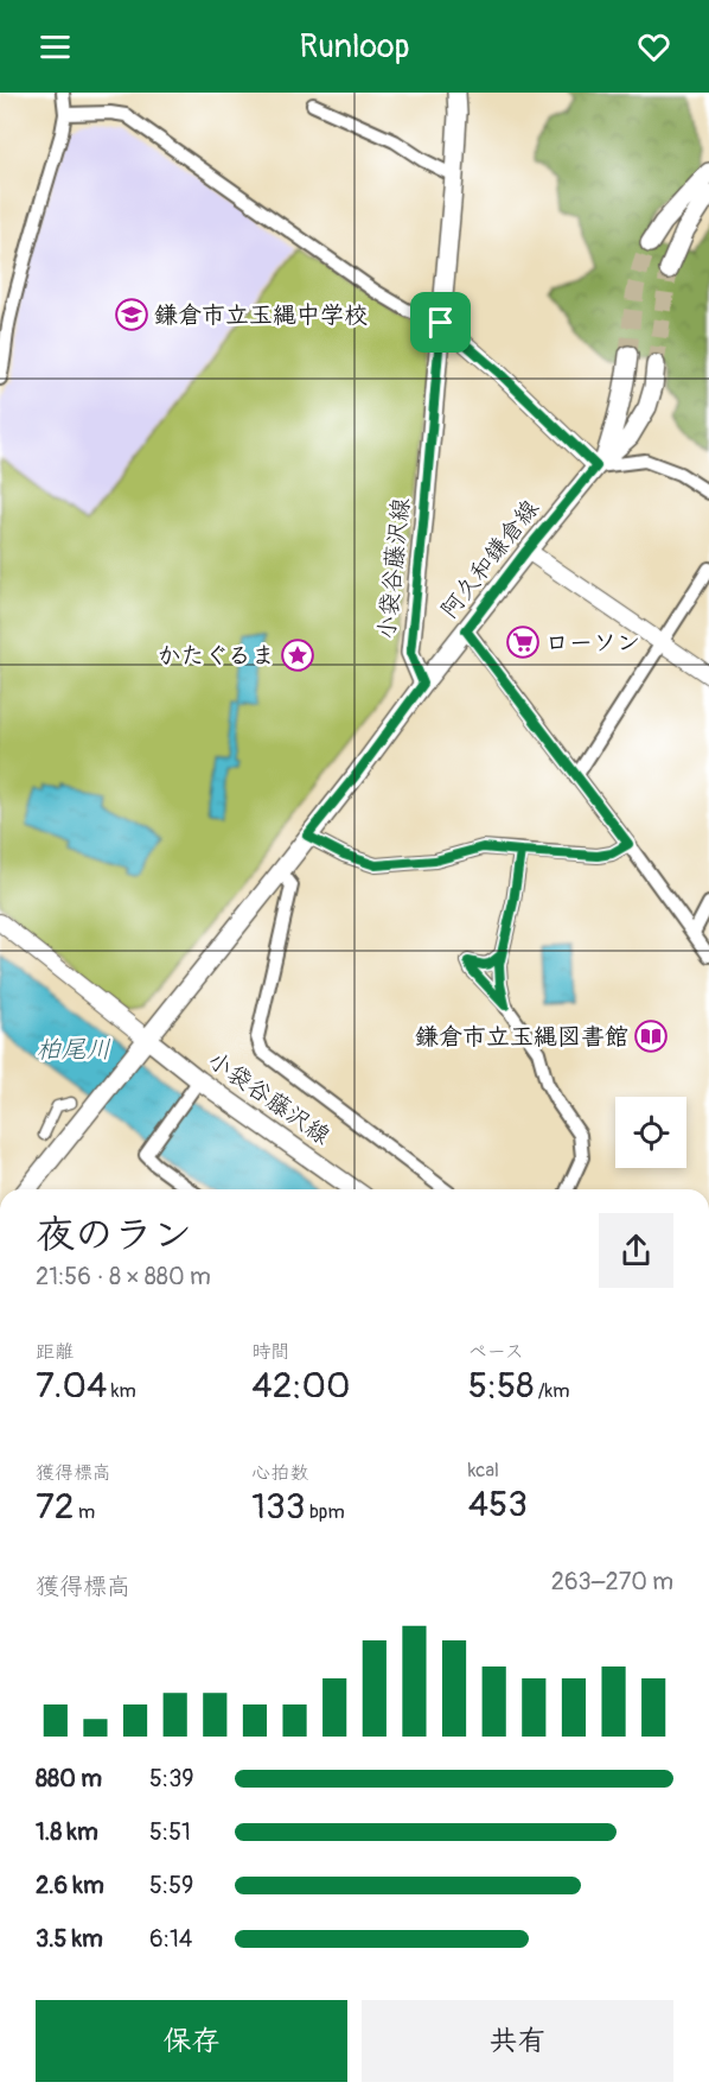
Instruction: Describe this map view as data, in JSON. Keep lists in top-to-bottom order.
{
  "streets": {
    "main road": ["阿久和鎌倉線", "小袋谷藤沢線"]
  },
  "crossings": [
    ["阿久和鎌倉線", "小袋谷藤沢線"]
  ],
  "water": ["柏尾川"],
  "places": {
    "school or university": ["鎌倉市立玉縄中学校"],
    "supermarket": ["ローソン"],
    "place": ["かたぐるま"],
    "library": ["鎌倉市立玉縄図書館"]
  },
  "page": {
    "header": "Runloop",
    "heading": ["夜のラン", "21:56 · 8 × 880 m"],
    "stats": [
      ["距離", "7.04 km"],
      ["時間", "42:00"],
      ["ペース", "5:58 /km"],
      ["獲得標高", "72 m"],
      ["心拍数", "133 bpm"],
      ["kcal", "453"]
    ],
    "chart": ["獲得標高", "263–270 m"],
    "list": [
      {
        "name": "880 m",
        "note": "5:39"
      },
      {
        "name": "1.8 km",
        "note": "5:51"
      },
      {
        "name": "2.6 km",
        "note": "5:59"
      },
      {
        "name": "3.5 km",
        "note": "6:14"
      }
    ],
    "buttons": ["保存", "共有"]
  }
}
